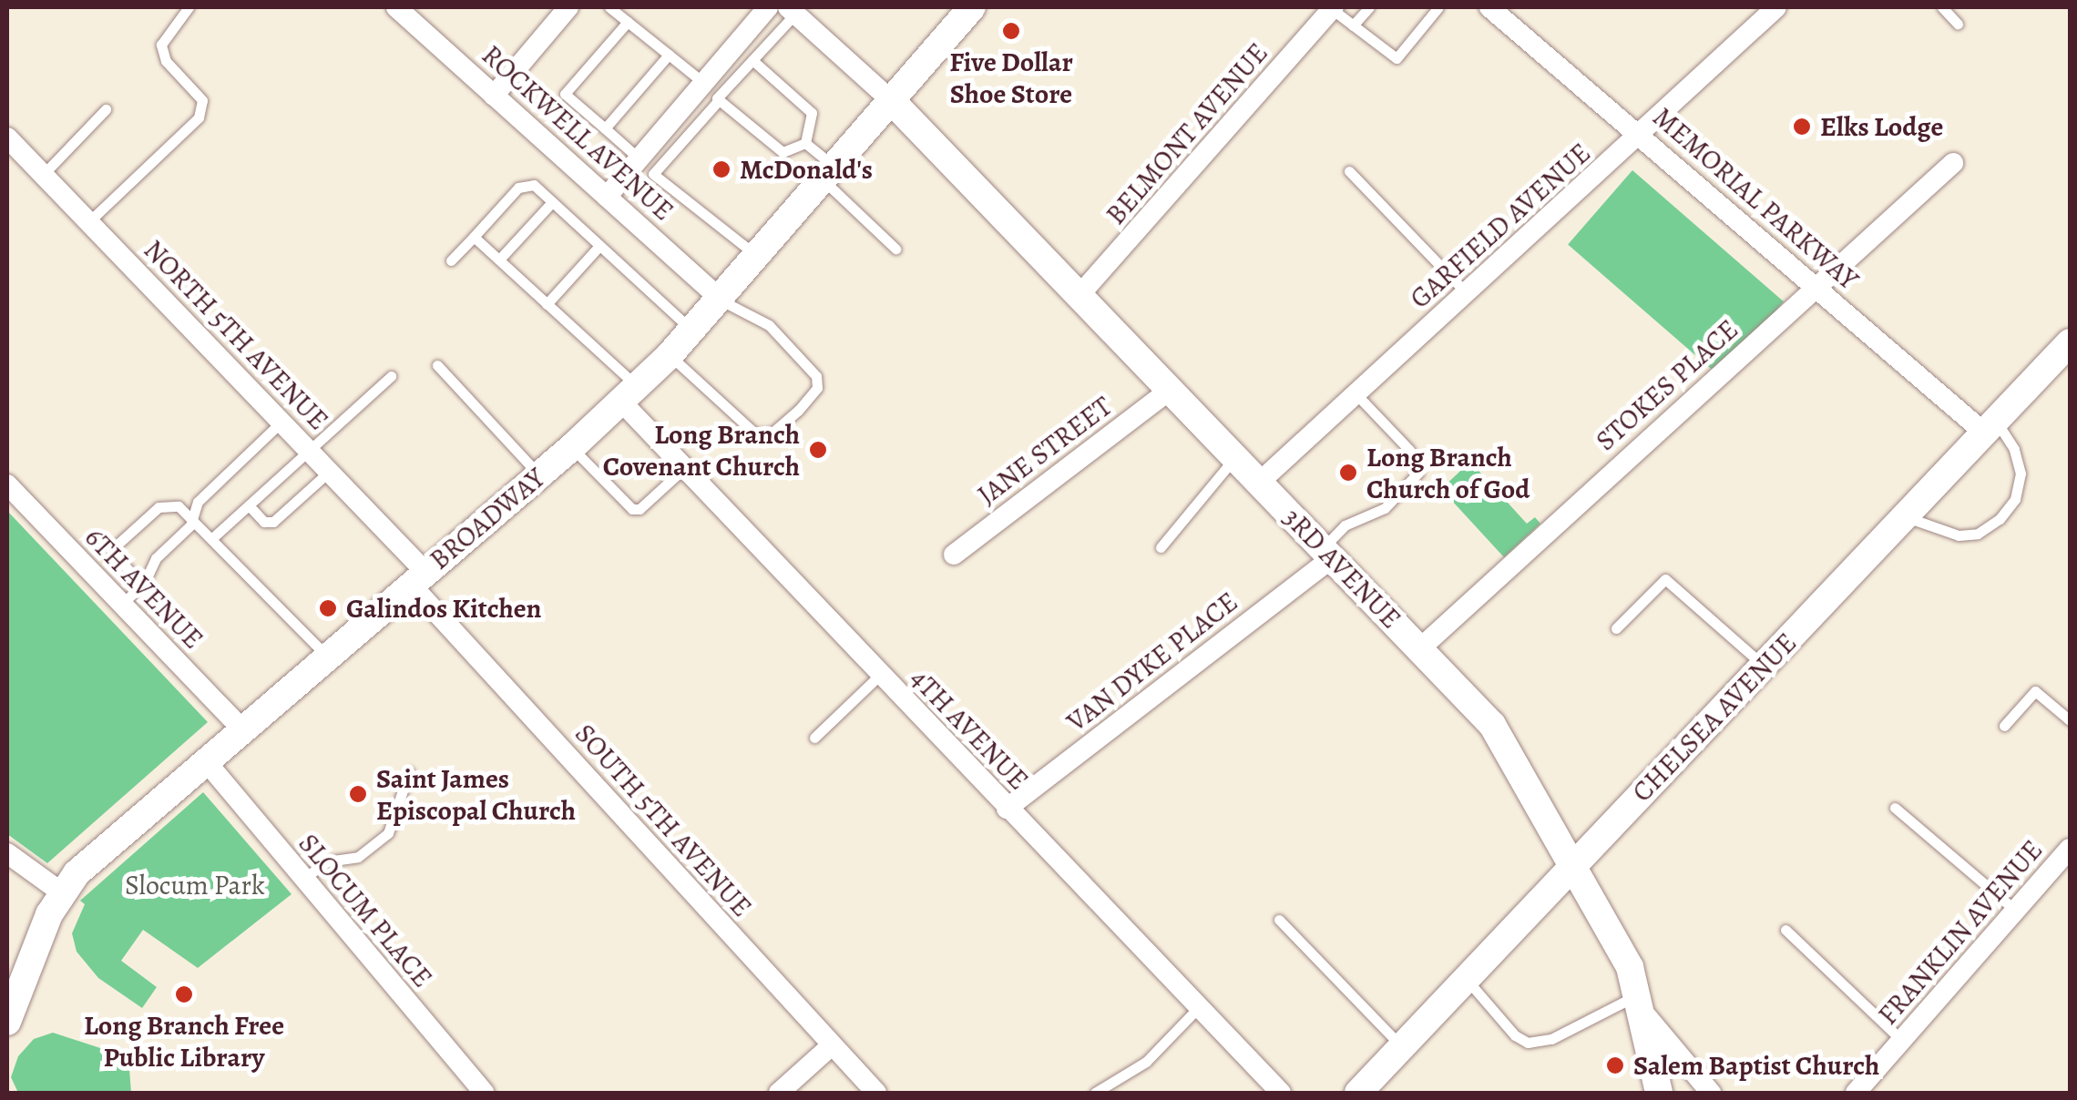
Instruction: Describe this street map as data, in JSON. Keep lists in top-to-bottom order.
{
  "streets": {
    "street": [
      "ROCKWELL AVENUE",
      "BELMONT AVENUE",
      "MEMORIAL PARKWAY",
      "GARFIELD AVENUE",
      "NORTH 5TH AVENUE",
      "STOKES PLACE",
      "JANE STREET",
      "BROADWAY",
      "3RD AVENUE",
      "6TH AVENUE",
      "VAN DYKE PLACE",
      "CHELSEA AVENUE",
      "4TH AVENUE",
      "SOUTH 5TH AVENUE",
      "SLOCUM PLACE",
      "FRANKLIN AVENUE"
    ]
  },
  "crossings": [
    ["ROCKWELL AVENUE", "BROADWAY"],
    ["BELMONT AVENUE", "3RD AVENUE"],
    ["MEMORIAL PARKWAY", "GARFIELD AVENUE"],
    ["MEMORIAL PARKWAY", "STOKES PLACE"],
    ["MEMORIAL PARKWAY", "CHELSEA AVENUE"],
    ["GARFIELD AVENUE", "3RD AVENUE"],
    ["NORTH 5TH AVENUE", "BROADWAY"],
    ["NORTH 5TH AVENUE", "SOUTH 5TH AVENUE"],
    ["STOKES PLACE", "3RD AVENUE"],
    ["JANE STREET", "3RD AVENUE"],
    ["BROADWAY", "3RD AVENUE"],
    ["BROADWAY", "6TH AVENUE"],
    ["BROADWAY", "4TH AVENUE"],
    ["BROADWAY", "SOUTH 5TH AVENUE"],
    ["BROADWAY", "SLOCUM PLACE"],
    ["3RD AVENUE", "VAN DYKE PLACE"],
    ["3RD AVENUE", "CHELSEA AVENUE"],
    ["VAN DYKE PLACE", "4TH AVENUE"]
  ],
  "parks": ["Slocum Park"],
  "places": [
    "Five Dollar Shoe Store",
    "Elks Lodge",
    "McDonald's",
    "Long Branch Covenant Church",
    "Long Branch Church of God",
    "Galindos Kitchen",
    "Saint James Episcopal Church",
    "Long Branch Free Public Library",
    "Salem Baptist Church"
  ]
}
